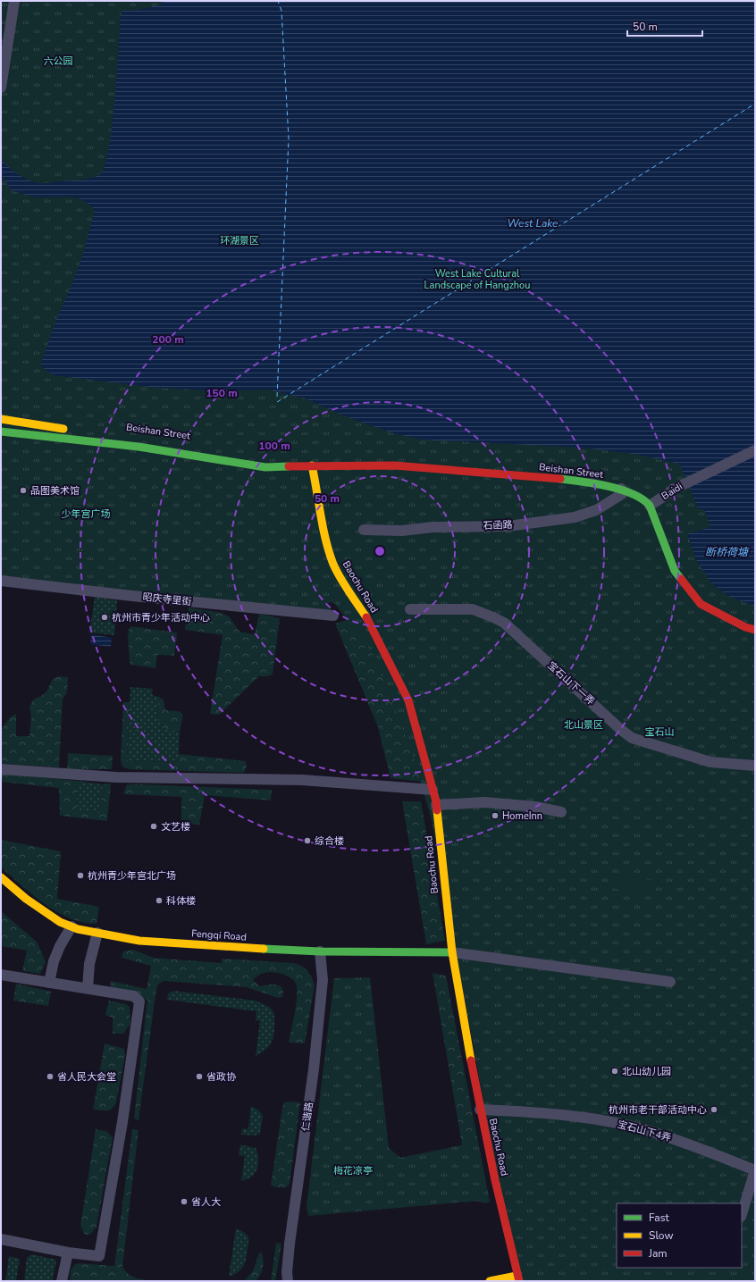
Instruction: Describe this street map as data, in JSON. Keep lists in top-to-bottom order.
{
  "streets": {
    "main road": ["Beishan Street", "Baochu Road", "Fengqi Road"],
    "street": [
      "Baidi",
      "石函路",
      "昭庆寺里街",
      "宝石山下一弄",
      "仁谐路",
      "宝石山下4弄"
    ]
  },
  "crossings": [
    ["Beishan Street", "Baidi"],
    ["Beishan Street", "石函路"],
    ["Beishan Street", "Baochu Road"],
    ["Baochu Road", "Fengqi Road"],
    ["Baochu Road", "宝石山下4弄"],
    ["Fengqi Road", "仁谐路"]
  ],
  "water": ["West Lake", "断桥荷塘"],
  "parks": [
    "六公园",
    "环湖景区",
    "West Lake Cultural Landscape of Hangzhou",
    "少年宫广场",
    "北山景区",
    "宝石山",
    "梅花凉亭"
  ],
  "places": [
    "品图美术馆",
    "杭州市青少年活动中心",
    "HomeInn",
    "文艺楼",
    "综合楼",
    "杭州青少年宫北广场",
    "科体楼",
    "北山幼儿园",
    "省人民大会堂",
    "省政协",
    "杭州市老干部活动中心",
    "省人大"
  ],
  "legend": ["Fast", "Slow", "Jam"],
  "scale_bar": "50 m",
  "rings": [
    "200 m",
    "150 m",
    "100 m",
    "50 m"
  ]
}
